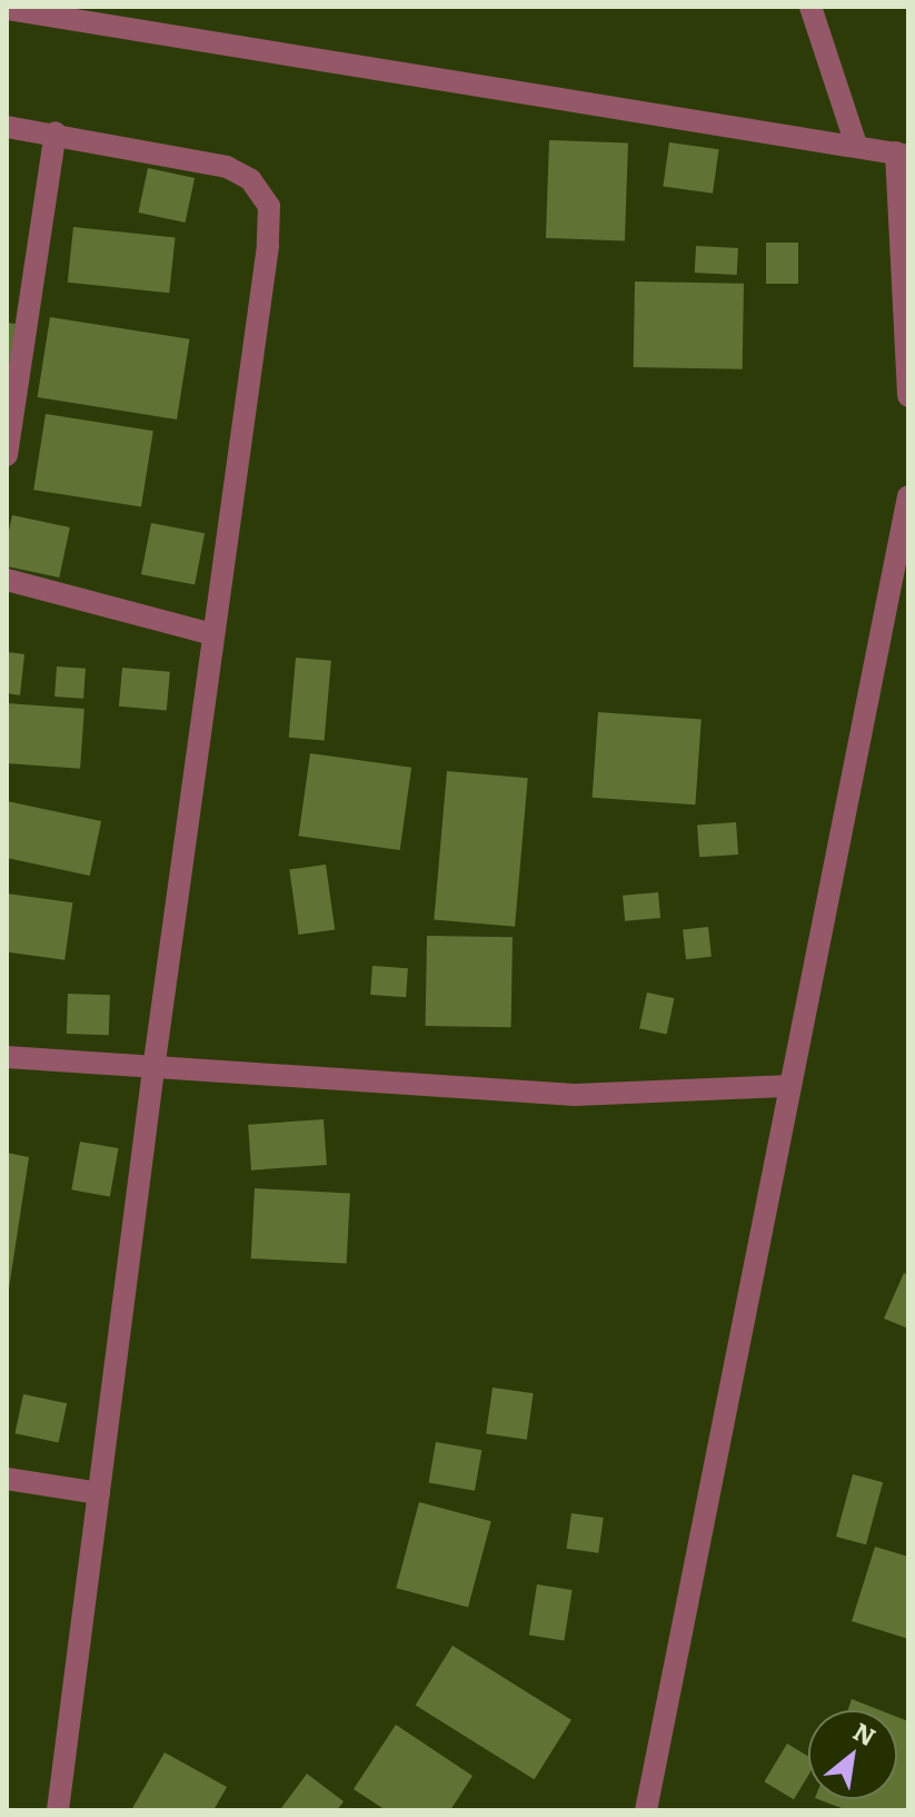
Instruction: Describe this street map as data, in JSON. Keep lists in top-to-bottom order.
{
  "north": "top right"
}
